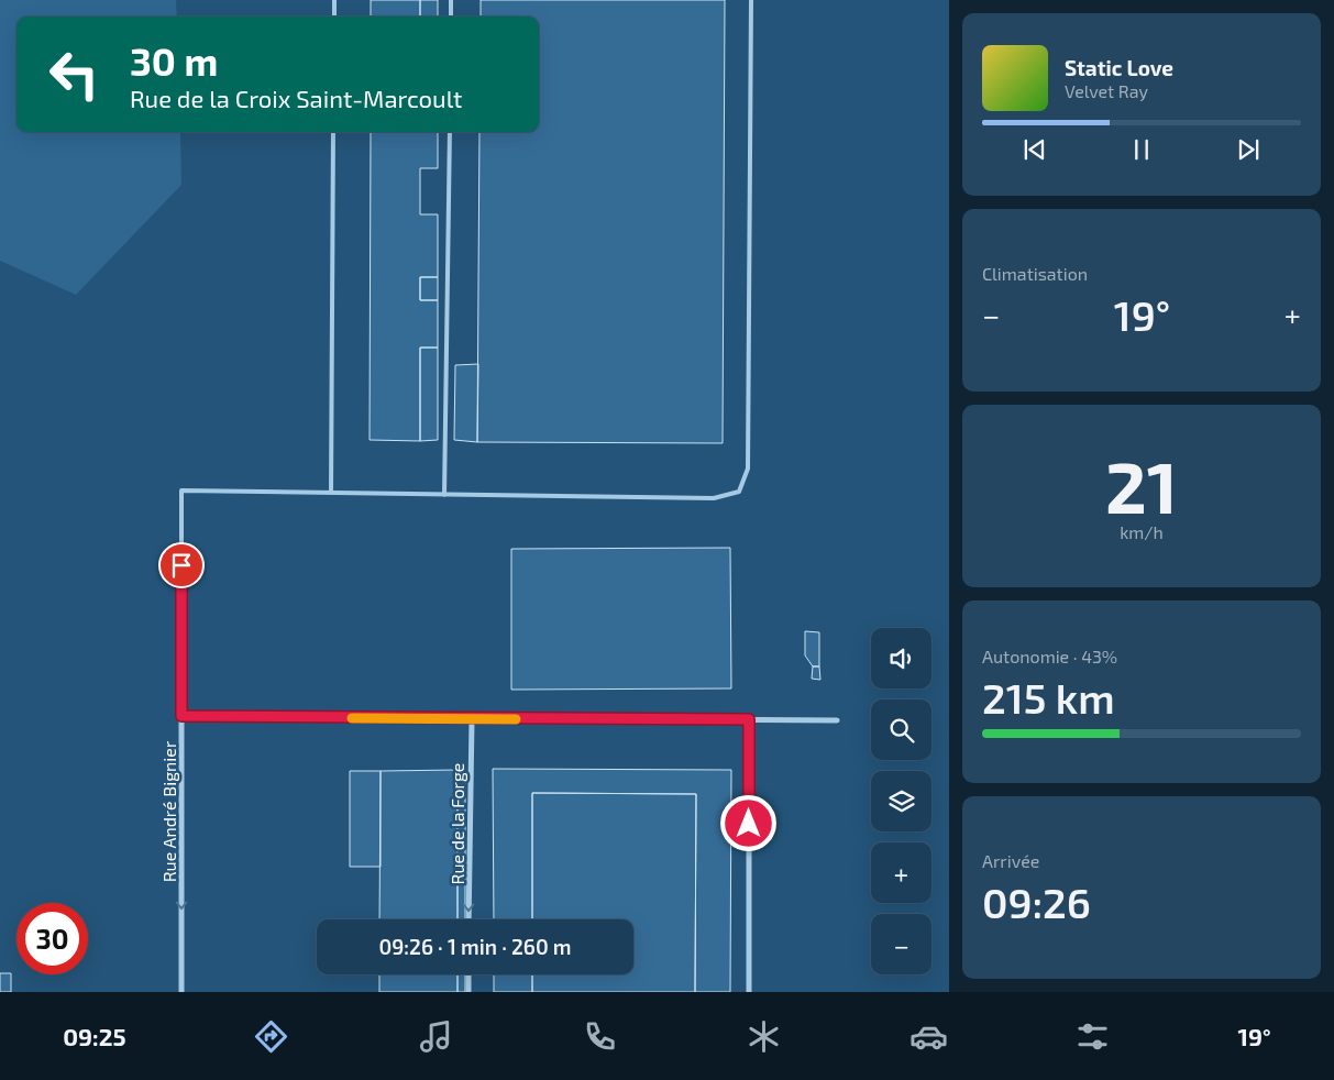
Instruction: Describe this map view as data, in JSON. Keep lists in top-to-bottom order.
{
  "streets": {
    "street": ["Rue André Bignier", "Rue de la Forge"]
  },
  "one_way": ["Rue André Bignier", "Rue de la Forge"],
  "page": {
    "turn": ["30 m", "Rue de la Croix Saint-Marcoult"],
    "song": ["Static Love", "Velvet Ray"],
    "tile": [
      "Climatisation",
      ["21", "km/h"],
      ["Autonomie · 43%", "215 km"],
      ["Arrivée", "09:26"]
    ],
    "heat": ["−", "19°", "+"],
    "map_buttons": ["+", "−"],
    "limit": "30",
    "trip": "09:26 · 1 min · 260 m",
    "tabs": ["09:25", "19°"]
  }
}
